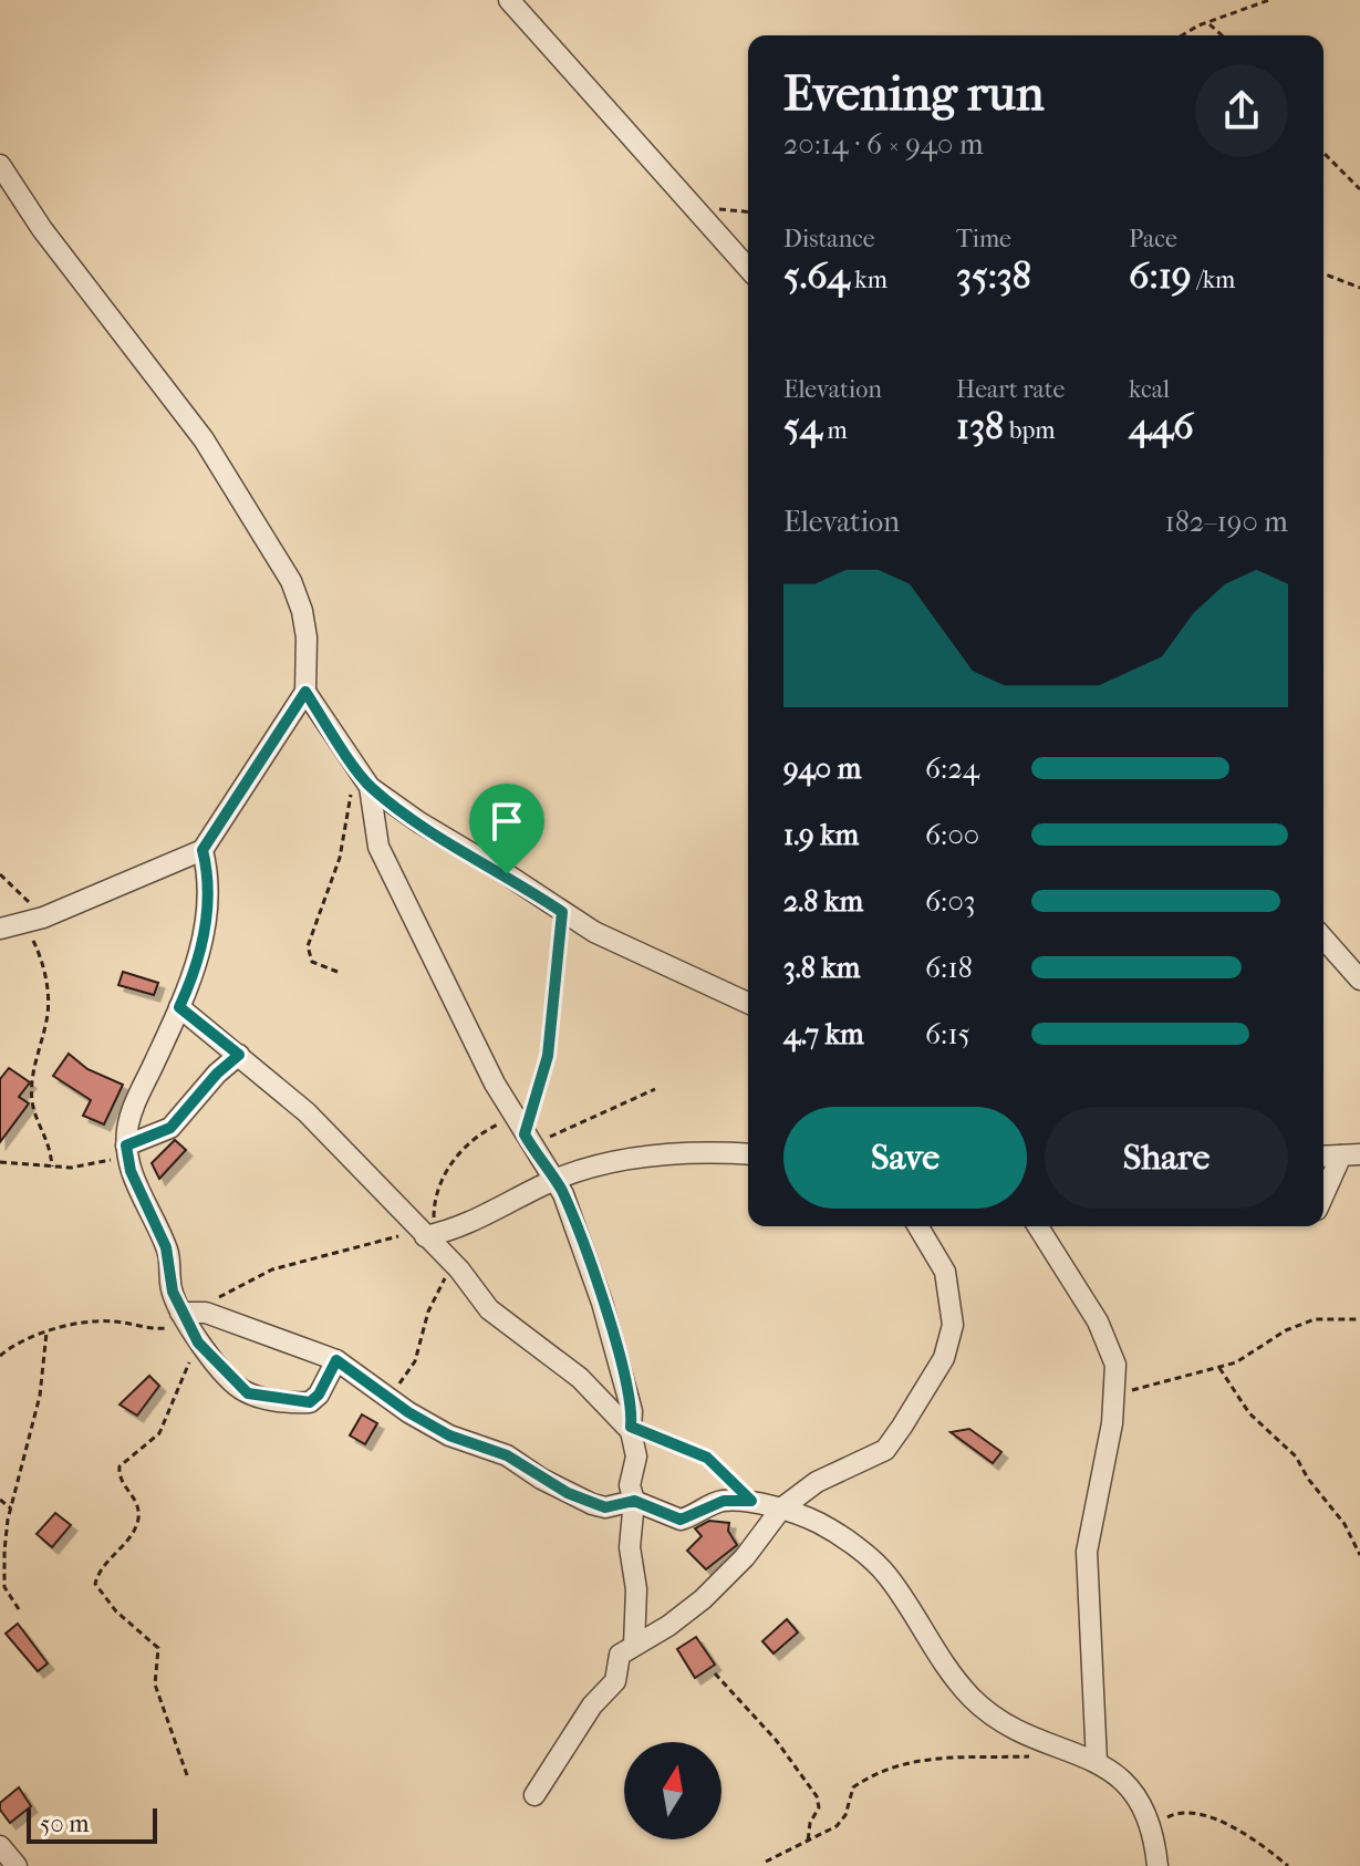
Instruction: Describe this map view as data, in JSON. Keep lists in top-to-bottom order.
{
  "scale_bar": "50 m",
  "north": "top",
  "page": {
    "heading": ["Evening run", "20:14 · 6 × 940 m"],
    "stats": [
      ["Distance", "5.64 km"],
      ["Time", "35:38"],
      ["Pace", "6:19 /km"],
      ["Elevation", "54 m"],
      ["Heart rate", "138 bpm"],
      ["kcal", "446"]
    ],
    "chart": ["Elevation", "182–190 m"],
    "list": [
      {
        "name": "940 m",
        "note": "6:24"
      },
      {
        "name": "1.9 km",
        "note": "6:00"
      },
      {
        "name": "2.8 km",
        "note": "6:03"
      },
      {
        "name": "3.8 km",
        "note": "6:18"
      },
      {
        "name": "4.7 km",
        "note": "6:15"
      }
    ],
    "buttons": ["Save", "Share"],
    "scale": "50 m"
  }
}
